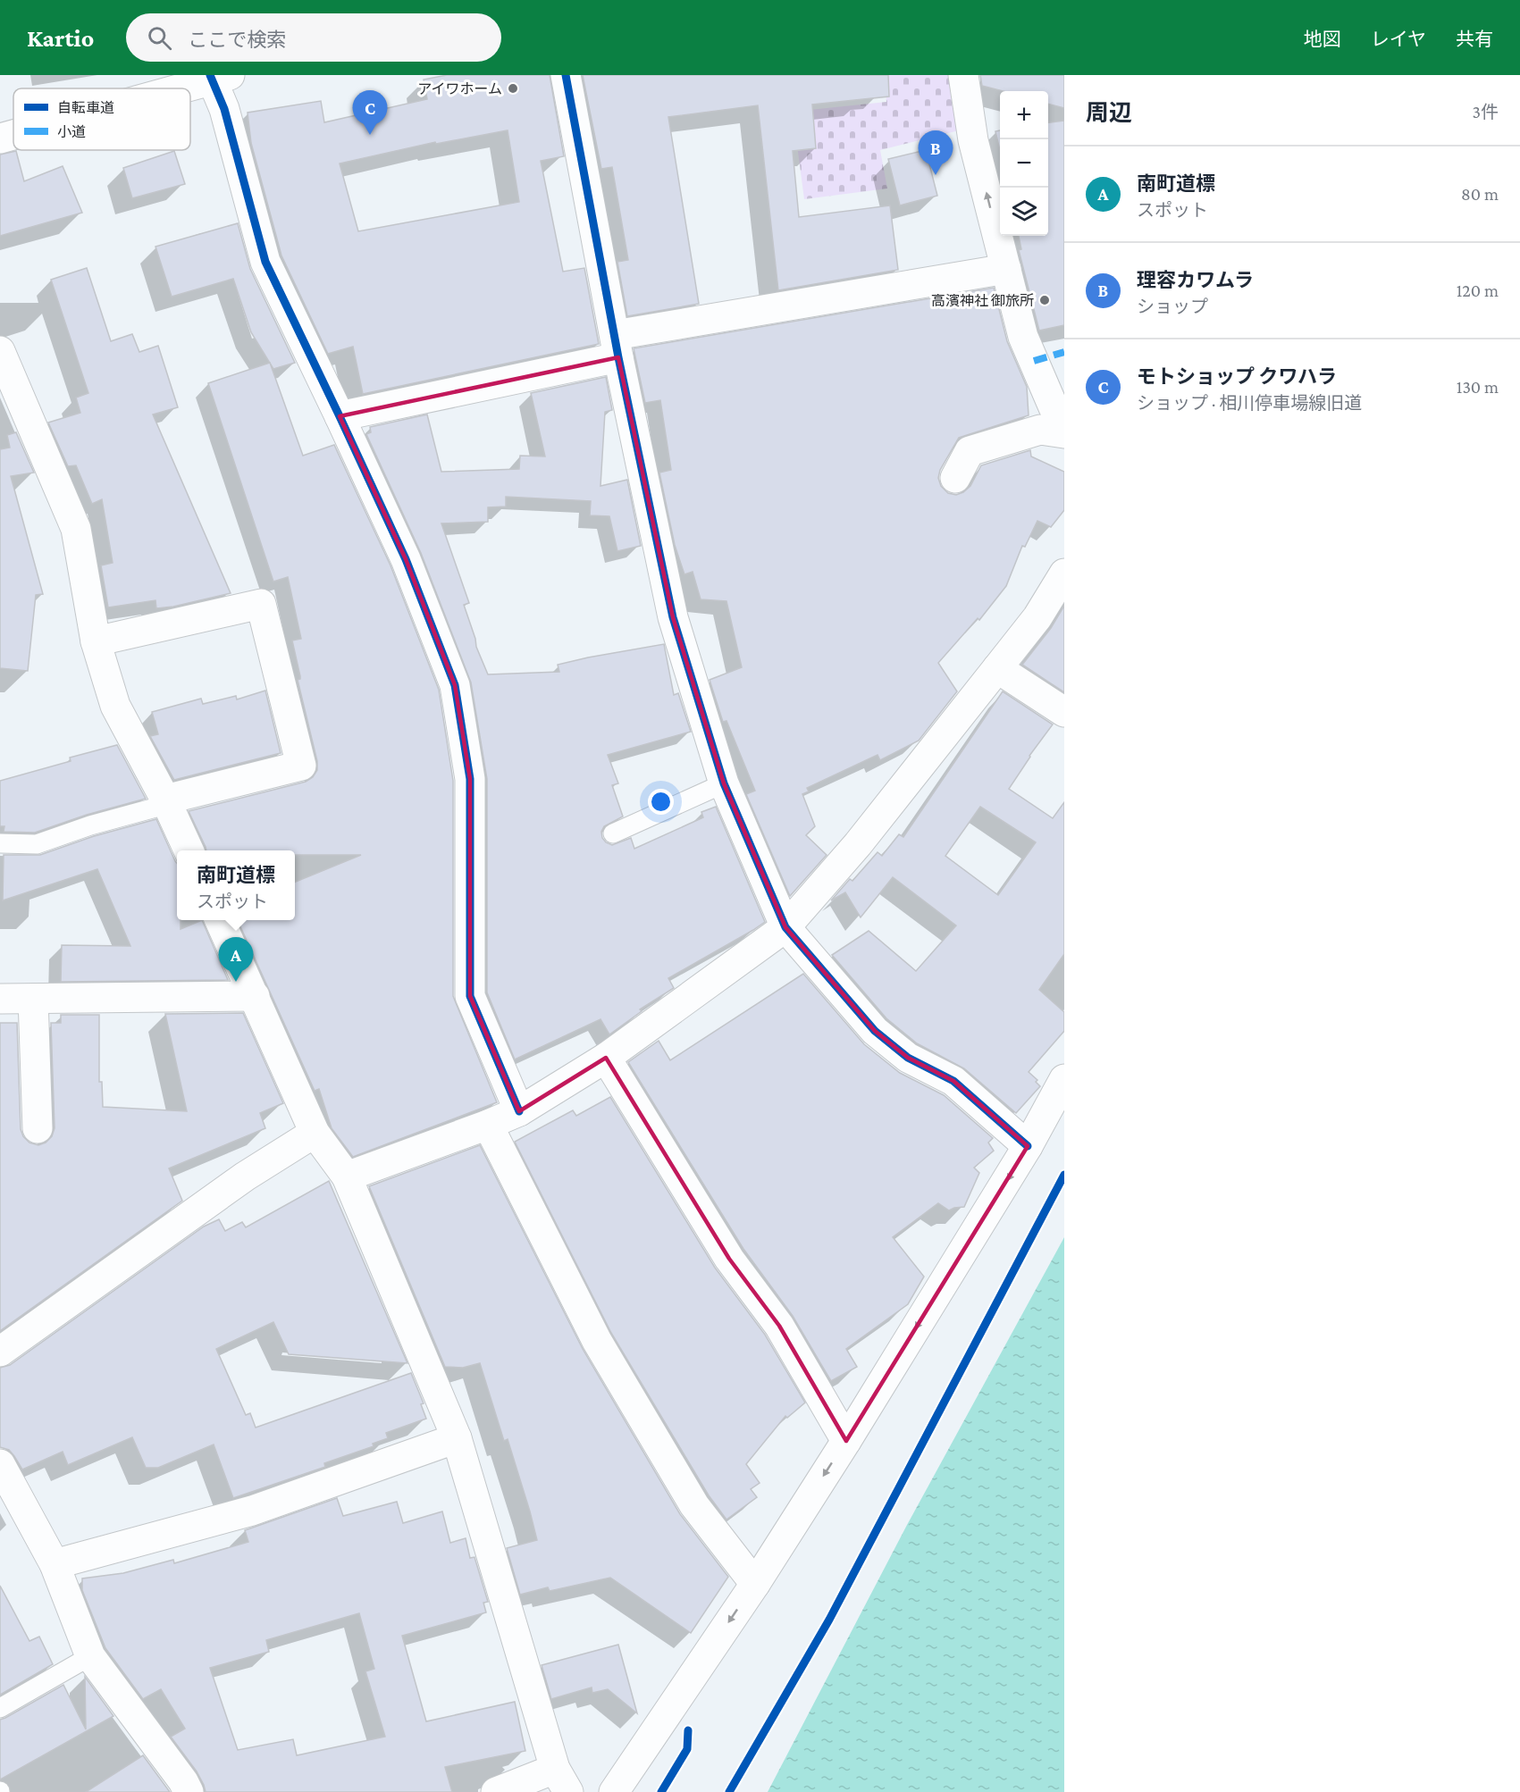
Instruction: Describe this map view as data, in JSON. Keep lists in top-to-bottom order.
{
  "places": ["アイワホーム", "高濱神社 御旅所"],
  "legend": ["自転車道", "小道"],
  "page": {
    "header": "Kartio",
    "search": "ここで検索",
    "nav": ["地図", "レイヤ", "共有"],
    "heading": ["周辺", "3件"],
    "pins": ["C", "B", "A"],
    "map_buttons": ["+", "−"],
    "list": [
      {
        "mark": "A",
        "name": "南町道標",
        "note": "スポット",
        "value": "80 m"
      },
      {
        "mark": "B",
        "name": "理容カワムラ",
        "note": "ショップ",
        "value": "120 m"
      },
      {
        "mark": "C",
        "name": "モトショップ クワハラ",
        "note": "ショップ · 相川停車場線旧道",
        "value": "130 m"
      }
    ],
    "popup": ["南町道標", "スポット"]
  }
}
